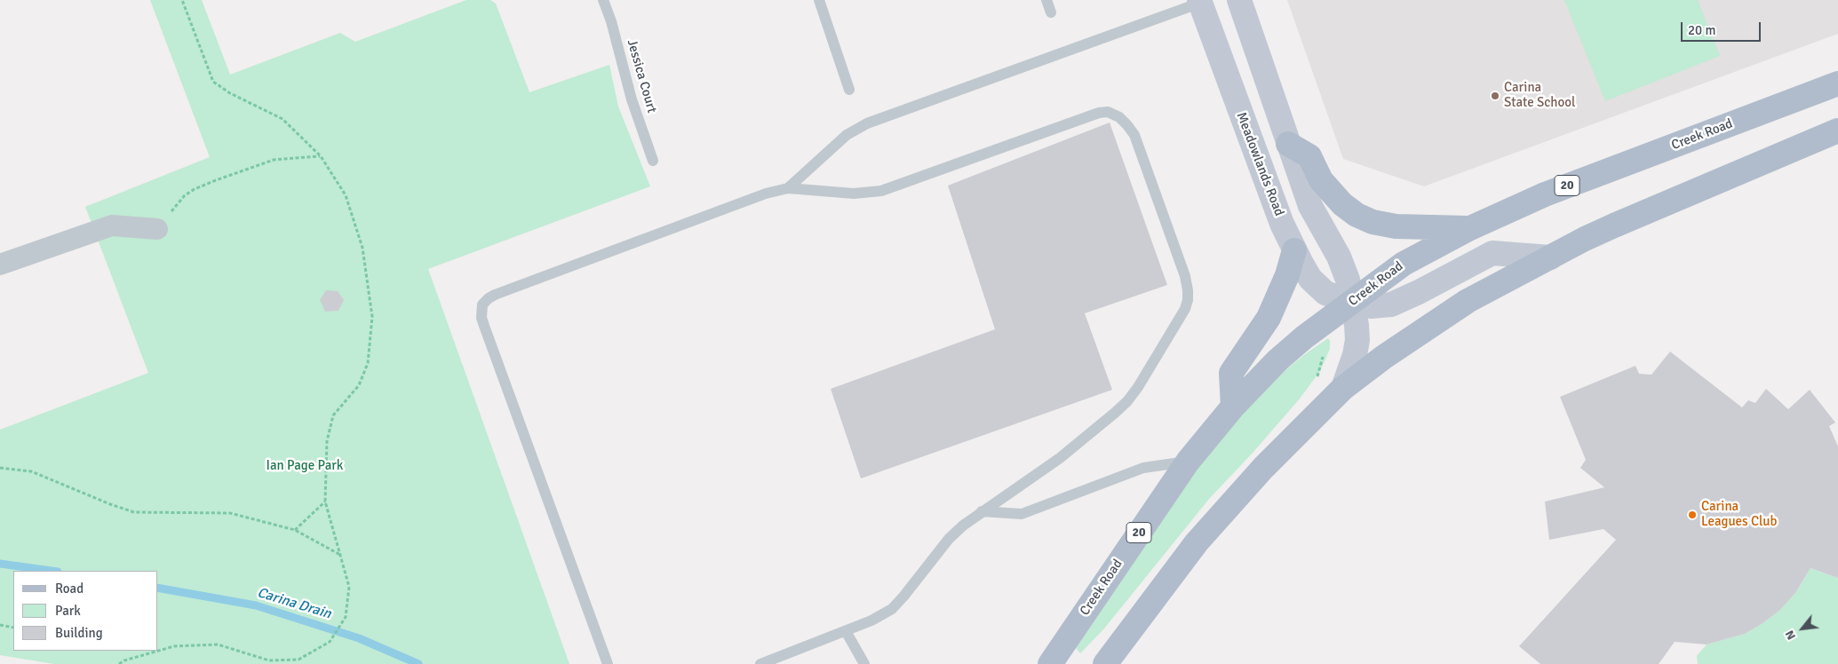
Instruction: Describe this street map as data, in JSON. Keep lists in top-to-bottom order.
{
  "streets": {
    "main road": ["Creek Road", "Meadowlands Road", "20"],
    "lane": ["Jessica Court"]
  },
  "crossings": [
    ["Creek Road", "Meadowlands Road"]
  ],
  "water": ["Carina Drain"],
  "parks": ["Ian Page Park"],
  "places": ["Carina State School", "Carina Leagues Club"],
  "legend": ["Road", "Park", "Building"],
  "scale_bar": "20 m",
  "north": "bottom left"
}
